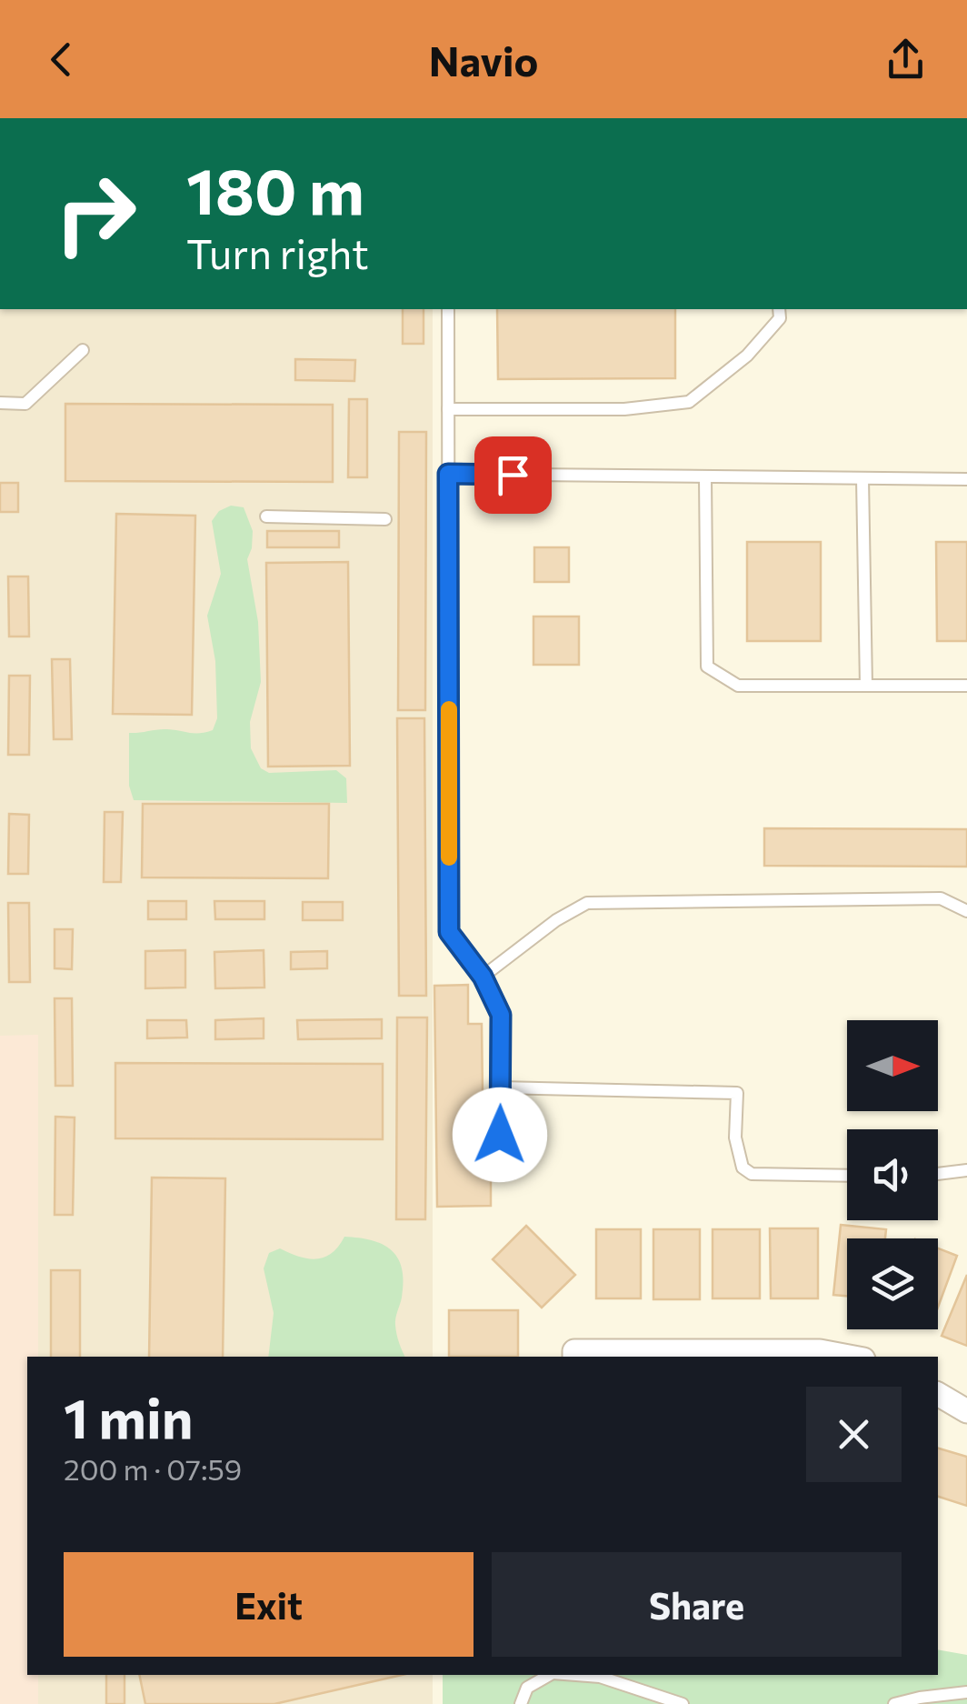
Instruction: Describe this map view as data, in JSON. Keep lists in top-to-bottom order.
{
  "north": "right",
  "page": {
    "header": "Navio",
    "turn": ["180 m", "Turn right"],
    "heading": ["1 min", "200 m · 07:59"],
    "buttons": ["Exit", "Share"]
  }
}
